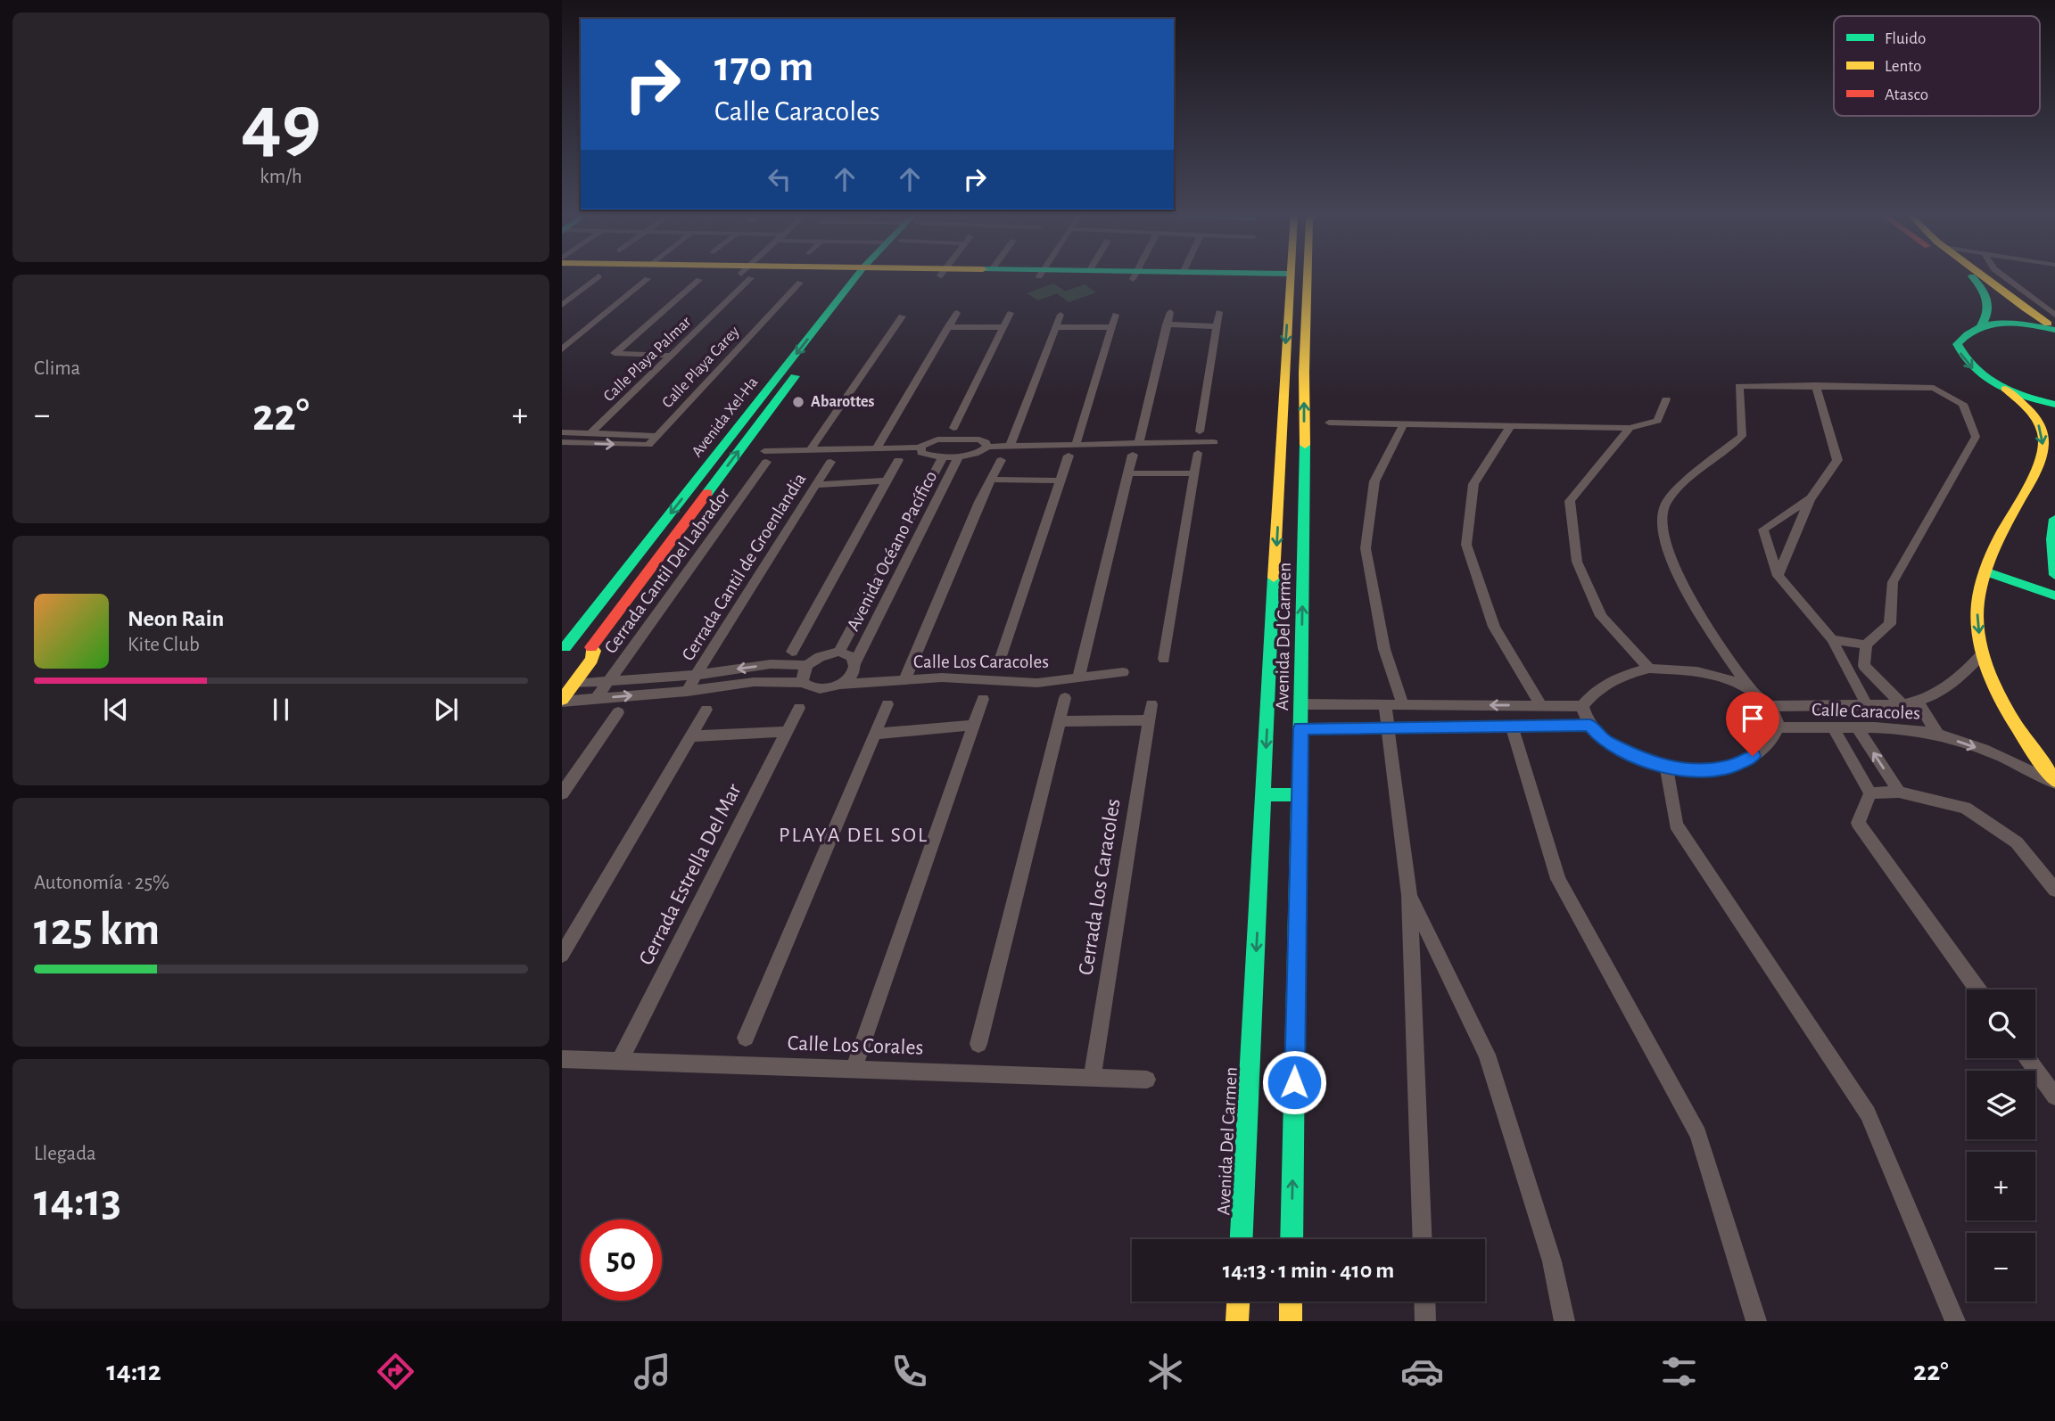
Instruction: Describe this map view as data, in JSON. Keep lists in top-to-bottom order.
{
  "streets": {
    "street": [
      "Calle Playa Palmar",
      "Calle Playa Carey",
      "Avenida Xel-Ha",
      "Avenida Océano Pacífico",
      "Cerrada Cantil de Groenlandia",
      "Cerrada Cantil Del Labrador",
      "Avenida Del Carmen",
      "Calle Los Caracoles",
      "Calle Caracoles",
      "Cerrada Estrella Del Mar",
      "Cerrada Los Caracoles",
      "Calle Los Corales"
    ]
  },
  "crossings": [
    ["Avenida Océano Pacífico", "Calle Los Caracoles"],
    ["Cerrada Estrella Del Mar", "Calle Los Corales"],
    ["Cerrada Los Caracoles", "Calle Los Corales"]
  ],
  "districts": ["PLAYA DEL SOL"],
  "places": ["Abarottes"],
  "legend": ["Fluido", "Lento", "Atasco"],
  "page": {
    "tile": [
      ["49", "km/h"],
      "Clima",
      ["Autonomía · 25%", "125 km"],
      ["Llegada", "14:13"]
    ],
    "turn": ["170 m", "Calle Caracoles"],
    "heat": ["−", "22°", "+"],
    "song": ["Neon Rain", "Kite Club"],
    "map_buttons": ["+", "−"],
    "limit": "50",
    "trip": "14:13 · 1 min · 410 m",
    "tabs": ["14:12", "22°"]
  }
}
